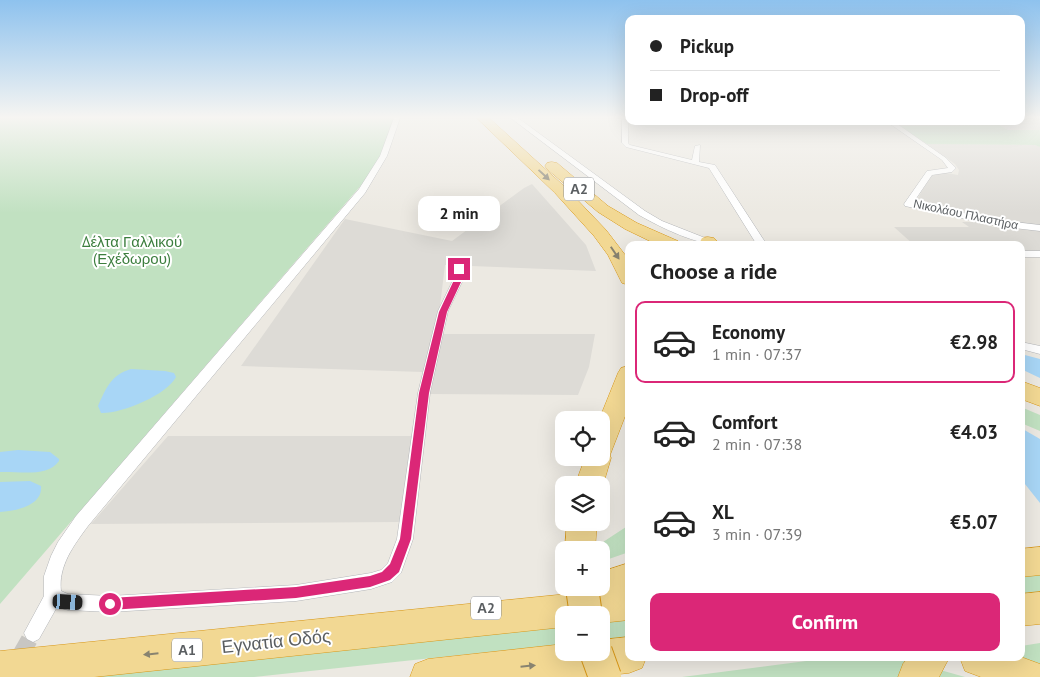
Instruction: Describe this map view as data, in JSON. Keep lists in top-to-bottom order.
{
  "streets": {
    "highway": ["Α2", "Εγνατία Οδός", "Α1"],
    "street": ["Νικολάου Πλαστήρα"]
  },
  "crossings": [
    ["Α2", "Εγνατία Οδός"],
    ["Α2", "Α1"],
    ["Εγνατία Οδός", "Α1"]
  ],
  "one_way": ["Εγνατία Οδός"],
  "parks": ["Δέλτα Γαλλικού (Εχέδωρου)"],
  "page": {
    "banner": ["Pickup", "Drop-off"],
    "bubble": "2 min",
    "heading": "Choose a ride",
    "list": [
      {
        "name": "Economy",
        "note": "1 min · 07:37",
        "value": "€2.98"
      },
      {
        "name": "Comfort",
        "note": "2 min · 07:38",
        "value": "€4.03"
      },
      {
        "name": "XL",
        "note": "3 min · 07:39",
        "value": "€5.07"
      }
    ],
    "map_buttons": ["+", "−"],
    "buttons": "Confirm"
  }
}
